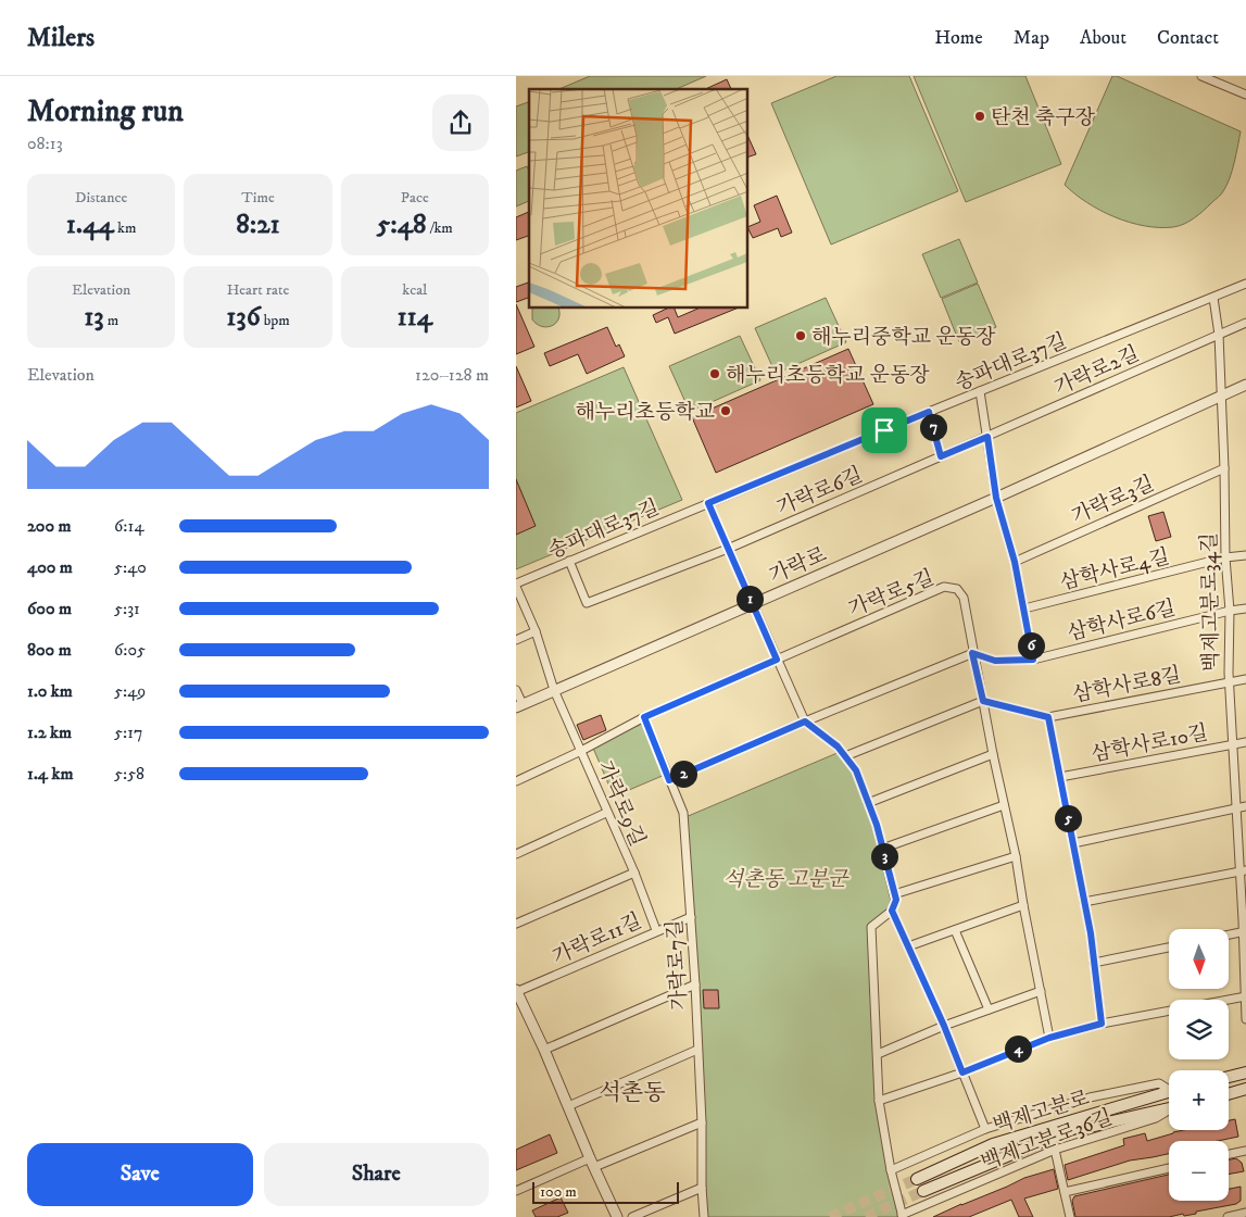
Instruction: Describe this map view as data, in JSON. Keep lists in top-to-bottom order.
{
  "streets": {
    "main road": ["백제고분로"],
    "street": [
      "송파대로37길",
      "가락로2길",
      "가락로6길",
      "가락로3길",
      "가락로",
      "삼학사로4길",
      "가락로5길",
      "백제고분로34길",
      "삼학사로6길",
      "삼학사로8길",
      "삼학사로10길",
      "가락로9길",
      "가락로11길",
      "가락로7길",
      "백제고분로36길"
    ]
  },
  "crossings": [
    ["송파대로37길", "가락로6길"],
    ["가락로2길", "가락로6길"],
    ["가락로3길", "백제고분로34길"],
    ["가락로", "백제고분로34길"],
    ["가락로", "가락로9길"],
    ["삼학사로4길", "백제고분로34길"],
    ["가락로5길", "삼학사로6길"],
    ["가락로5길", "삼학사로8길"],
    ["가락로5길", "가락로9길"],
    ["가락로5길", "가락로7길"],
    ["백제고분로34길", "삼학사로6길"],
    ["백제고분로34길", "삼학사로8길"],
    ["백제고분로34길", "삼학사로10길"],
    ["가락로9길", "가락로11길"],
    ["가락로11길", "가락로7길"]
  ],
  "districts": ["석촌동"],
  "parks": ["석촌동 고분군"],
  "places": [
    "탄천 축구장",
    "해누리중학교 운동장",
    "해누리초등학교 운동장",
    "해누리초등학교"
  ],
  "scale_bar": "100 m",
  "north": "bottom",
  "page": {
    "header": "Milers",
    "nav": [
      "Home",
      "Map",
      "About",
      "Contact"
    ],
    "heading": ["Morning run", "08:13"],
    "stats": [
      ["Distance", "1.44 km"],
      ["Time", "8:21"],
      ["Pace", "5:48 /km"],
      ["Elevation", "13 m"],
      ["Heart rate", "136 bpm"],
      ["kcal", "114"]
    ],
    "chart": ["Elevation", "120–128 m"],
    "pins": [
      "7",
      "1",
      "6",
      "2",
      "5",
      "3",
      "4"
    ],
    "list": [
      {
        "name": "200 m",
        "note": "6:14"
      },
      {
        "name": "400 m",
        "note": "5:40"
      },
      {
        "name": "600 m",
        "note": "5:31"
      },
      {
        "name": "800 m",
        "note": "6:05"
      },
      {
        "name": "1.0 km",
        "note": "5:49"
      },
      {
        "name": "1.2 km",
        "note": "5:17"
      },
      {
        "name": "1.4 km",
        "note": "5:58"
      }
    ],
    "map_buttons": ["+", "−"],
    "buttons": ["Save", "Share"],
    "scale": "100 m"
  }
}
